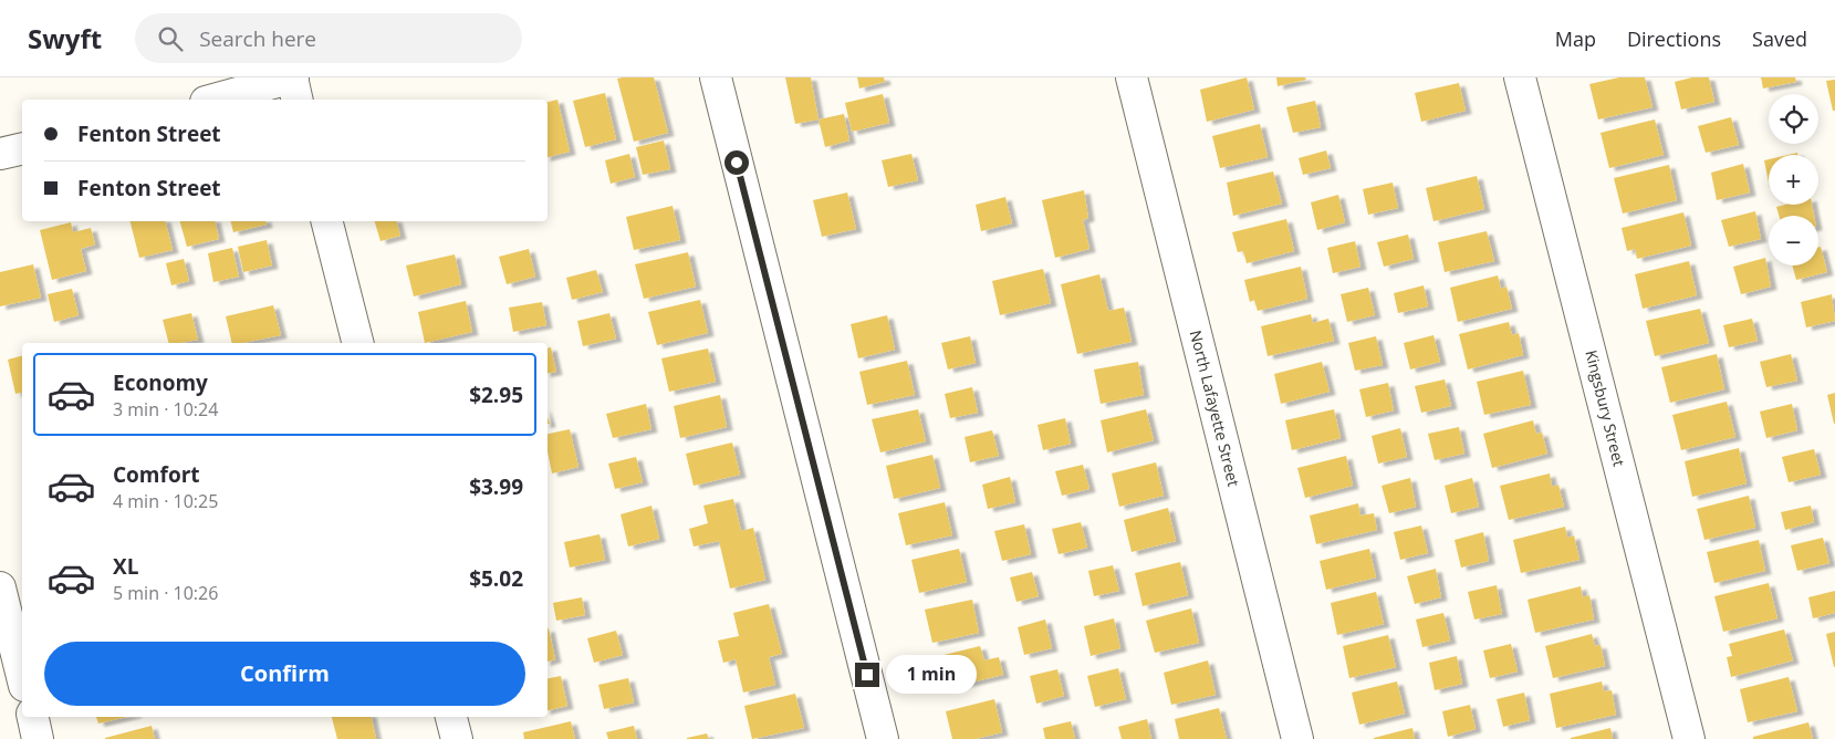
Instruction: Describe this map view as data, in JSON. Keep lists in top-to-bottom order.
{
  "streets": {
    "street": ["North Lafayette Street", "Kingsbury Street"]
  },
  "page": {
    "header": "Swyft",
    "search": "Search here",
    "nav": ["Map", "Directions", "Saved"],
    "map_buttons": ["+", "−"],
    "banner": ["Fenton Street", "Fenton Street"],
    "list": [
      {
        "name": "Economy",
        "note": "3 min · 10:24",
        "value": "$2.95"
      },
      {
        "name": "Comfort",
        "note": "4 min · 10:25",
        "value": "$3.99"
      },
      {
        "name": "XL",
        "note": "5 min · 10:26",
        "value": "$5.02"
      }
    ],
    "buttons": "Confirm",
    "bubble": "1 min"
  }
}
